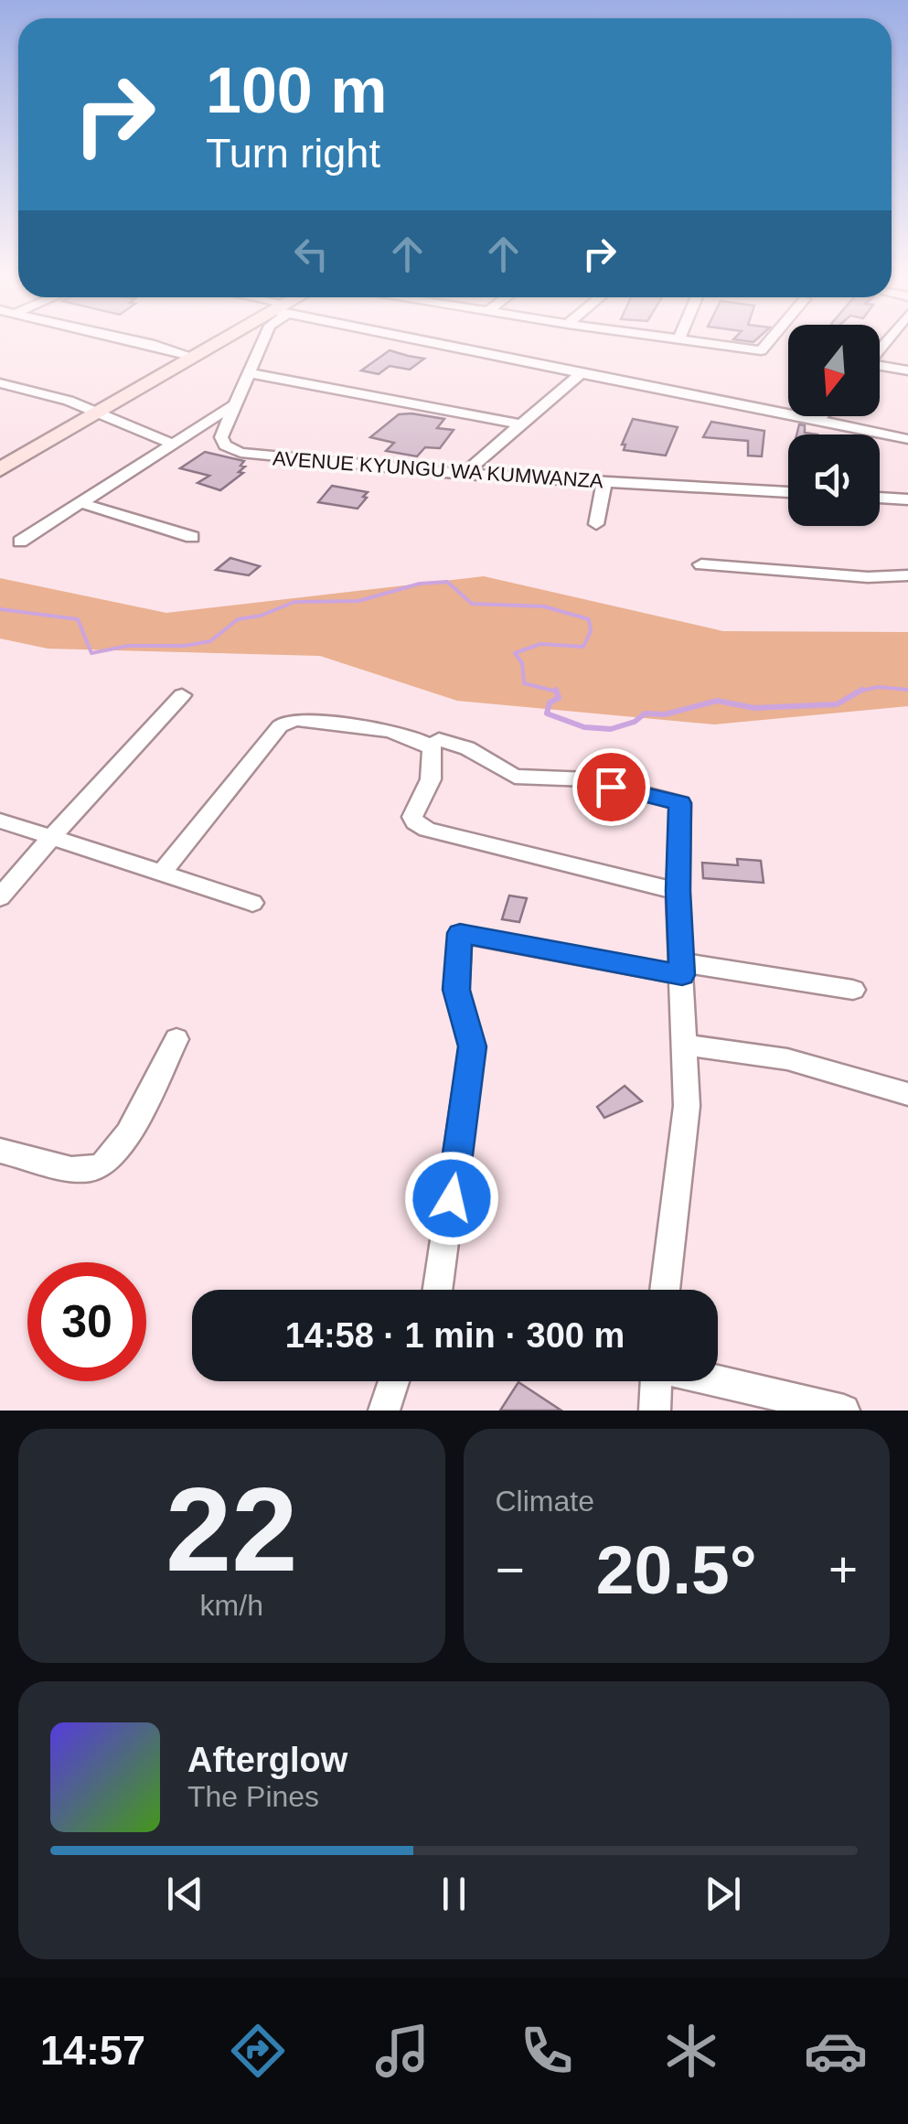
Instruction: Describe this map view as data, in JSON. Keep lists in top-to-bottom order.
{
  "streets": {
    "street": ["AVENUE KYUNGU WA KUMWANZA"]
  },
  "north": "bottom",
  "page": {
    "turn": ["100 m", "Turn right"],
    "limit": "30",
    "trip": "14:58 · 1 min · 300 m",
    "tile": [
      ["22", "km/h"],
      "Climate"
    ],
    "heat": ["−", "20.5°", "+"],
    "song": ["Afterglow", "The Pines"],
    "tabs": "14:57"
  }
}
